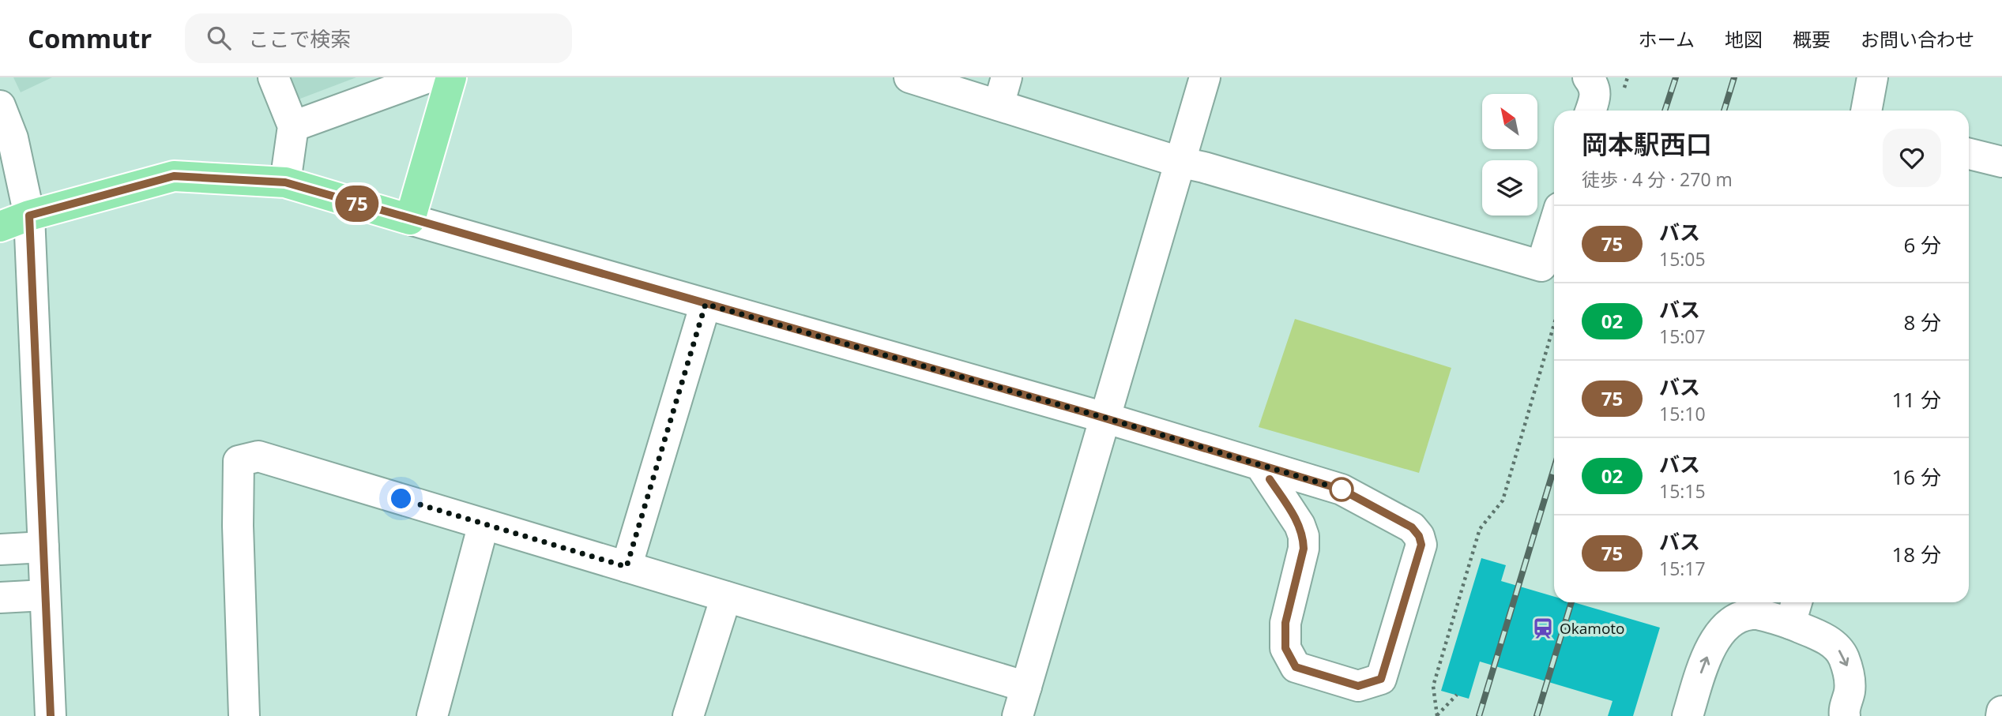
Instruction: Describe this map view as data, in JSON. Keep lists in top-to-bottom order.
{
  "places": {
    "station": ["Okamoto"]
  },
  "lines": ["bus line 75"],
  "north": "top left",
  "page": {
    "header": "Commutr",
    "search": "ここで検索",
    "nav": [
      "ホーム",
      "地図",
      "概要",
      "お問い合わせ"
    ],
    "on_map": "75",
    "heading": ["岡本駅西口", "徒歩 · 4 分 · 270 m"],
    "list": [
      {
        "mark": "75",
        "name": "バス",
        "note": "15:05",
        "value": "6 分"
      },
      {
        "mark": "02",
        "name": "バス",
        "note": "15:07",
        "value": "8 分"
      },
      {
        "mark": "75",
        "name": "バス",
        "note": "15:10",
        "value": "11 分"
      },
      {
        "mark": "02",
        "name": "バス",
        "note": "15:15",
        "value": "16 分"
      },
      {
        "mark": "75",
        "name": "バス",
        "note": "15:17",
        "value": "18 分"
      }
    ]
  }
}
